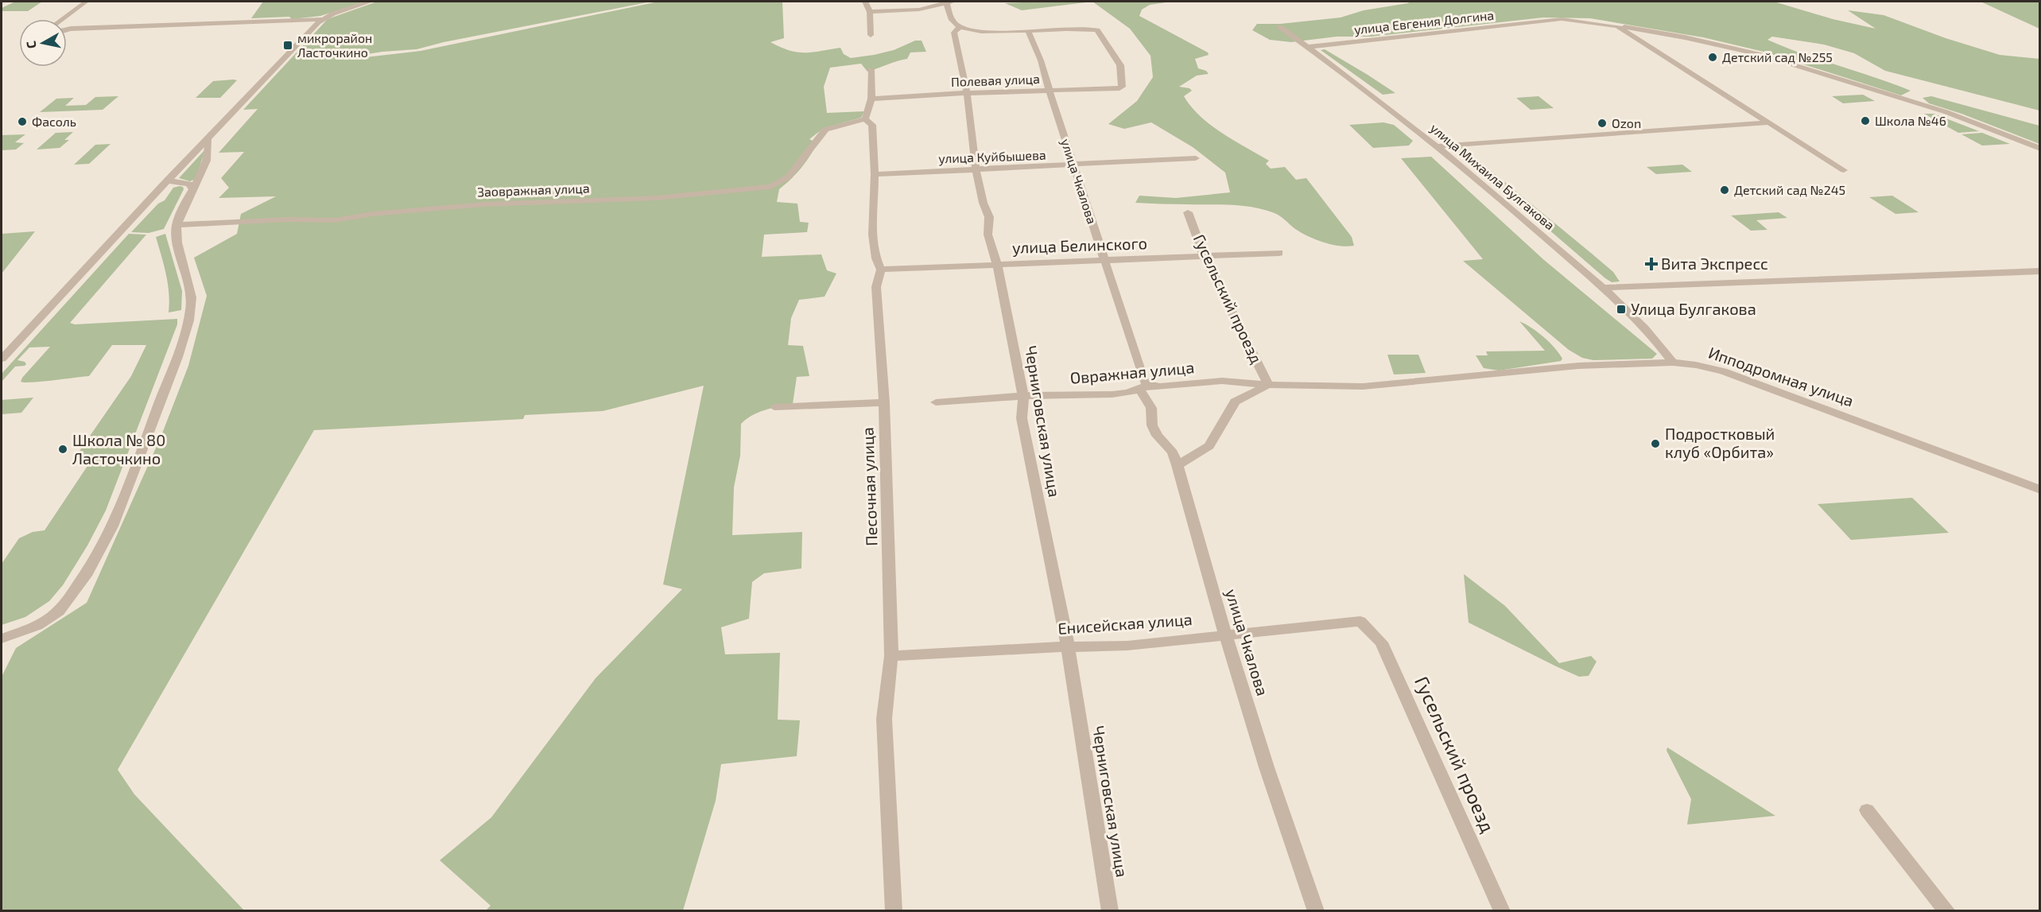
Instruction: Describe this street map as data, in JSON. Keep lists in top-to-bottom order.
{
  "streets": {
    "street": [
      "улица Евгения Долгина",
      "Полевая улица",
      "улица Куйбышева",
      "улица Михаила Булгакова",
      "улица Чкалова",
      "Заовражная улица",
      "улица Белинского",
      "Гусельский проезд",
      "Овражная улица",
      "Ипподромная улица",
      "Черниговская улица",
      "Песочная улица",
      "Енисейская улица"
    ]
  },
  "crossings": [
    ["улица Евгения Долгина", "улица Михаила Булгакова"],
    ["Полевая улица", "улица Чкалова"],
    ["Полевая улица", "Черниговская улица"],
    ["улица Куйбышева", "улица Чкалова"],
    ["улица Куйбышева", "Черниговская улица"],
    ["улица Михаила Булгакова", "Ипподромная улица"],
    ["улица Чкалова", "улица Белинского"],
    ["улица Чкалова", "Овражная улица"],
    ["улица Чкалова", "Енисейская улица"],
    ["улица Белинского", "Гусельский проезд"],
    ["улица Белинского", "Черниговская улица"],
    ["улица Белинского", "Песочная улица"],
    ["Гусельский проезд", "Овражная улица"],
    ["Гусельский проезд", "Енисейская улица"],
    ["Овражная улица", "Ипподромная улица"],
    ["Овражная улица", "Черниговская улица"],
    ["Черниговская улица", "Енисейская улица"],
    ["Песочная улица", "Енисейская улица"]
  ],
  "places": {
    "transit": ["микрорайон Ласточкино", "Улица Булгакова"],
    "other": [
      "Детский сад №255",
      "Школа №46",
      "Фасоль",
      "Ozon",
      "Детский сад №245",
      "Подростковый клуб «Орбита»",
      "Школа № 80 Ласточкино"
    ],
    "health": ["Вита Экспресс"]
  },
  "north": "left"
}
